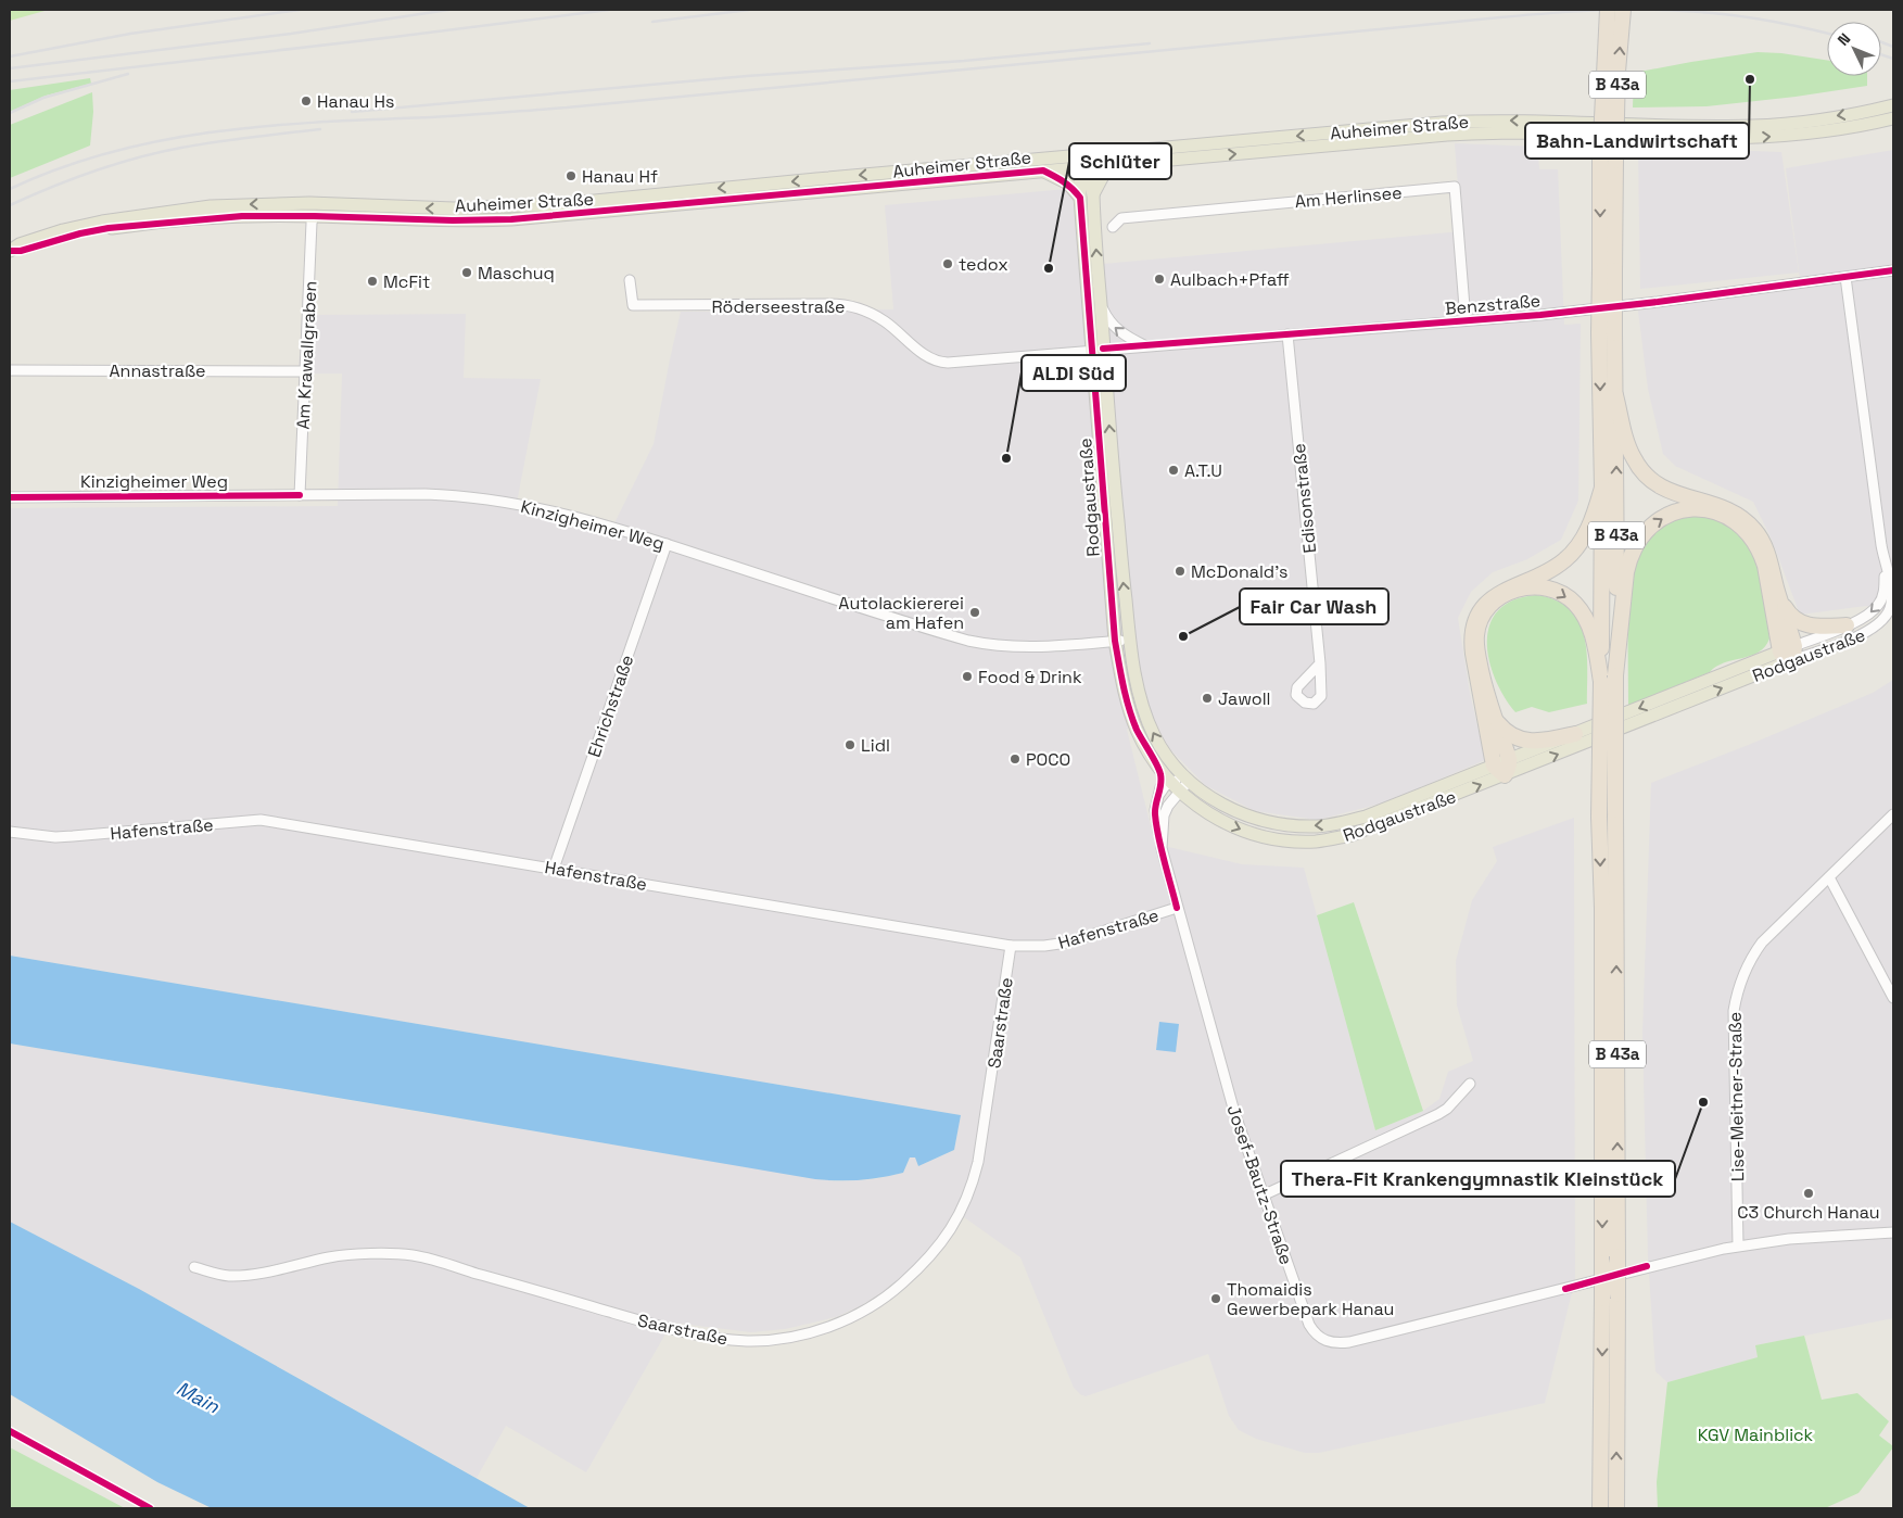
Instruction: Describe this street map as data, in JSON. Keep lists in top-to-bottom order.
{
  "streets": {
    "highway": ["B 43a"],
    "main road": ["Auheimer Straße", "Rodgaustraße"],
    "street": [
      "Am Herlinsee",
      "Benzstraße",
      "Röderseestraße",
      "Am Krawallgraben",
      "Annastraße",
      "Kinzigheimer Weg",
      "Edisonstraße",
      "Ehrichstraße",
      "Hafenstraße",
      "Saarstraße",
      "Lise-Meitner-Straße",
      "Josef-Bautz-Straße"
    ]
  },
  "crossings": [
    ["Auheimer Straße", "Am Krawallgraben"],
    ["Auheimer Straße", "Rodgaustraße"],
    ["Am Herlinsee", "Benzstraße"],
    ["Benzstraße", "Röderseestraße"],
    ["Benzstraße", "Rodgaustraße"],
    ["Benzstraße", "Edisonstraße"],
    ["Röderseestraße", "Rodgaustraße"],
    ["Am Krawallgraben", "Annastraße"],
    ["Am Krawallgraben", "Kinzigheimer Weg"],
    ["Kinzigheimer Weg", "Rodgaustraße"],
    ["Kinzigheimer Weg", "Ehrichstraße"],
    ["Rodgaustraße", "Josef-Bautz-Straße"],
    ["Ehrichstraße", "Hafenstraße"],
    ["Hafenstraße", "Saarstraße"],
    ["Hafenstraße", "Josef-Bautz-Straße"],
    ["Lise-Meitner-Straße", "Josef-Bautz-Straße"]
  ],
  "water": ["Main"],
  "parks": ["KGV Mainblick"],
  "places": [
    "Bahn-Landwirtschaft",
    "Hanau Hs",
    "Hanau Hf",
    "tedox",
    "Schlüter",
    "Maschuq",
    "Aulbach+Pfaff",
    "McFit",
    "ALDI Süd",
    "A.T.U",
    "McDonald's",
    "Autolackiererei am Hafen",
    "Fair Car Wash",
    "Food & Drink",
    "Jawoll",
    "Lidl",
    "POCO",
    "Thera-Fit Krankengymnastik Kleinstück",
    "C3 Church Hanau",
    "Thomaidis Gewerbepark Hanau"
  ],
  "north": "top left"
}
